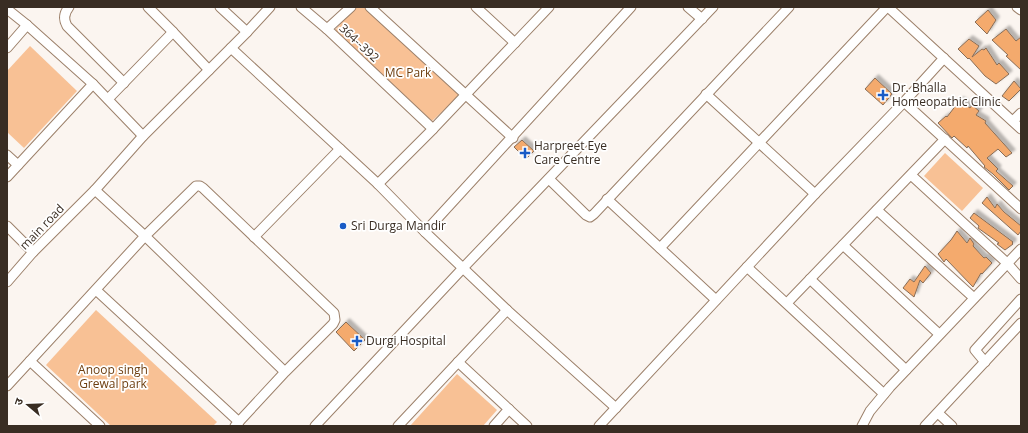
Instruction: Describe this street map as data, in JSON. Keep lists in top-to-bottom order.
{
  "streets": {
    "street": ["364--392", "main road"]
  },
  "parks": ["MC Park", "Anoop singh Grewal park"],
  "places": {
    "health": ["Dr. Bhalla Homeopathic Clinic", "Harpreet Eye Care Centre", "Durgi Hospital"],
    "other": ["Sri Durga Mandir"]
  },
  "north": "left"
}
